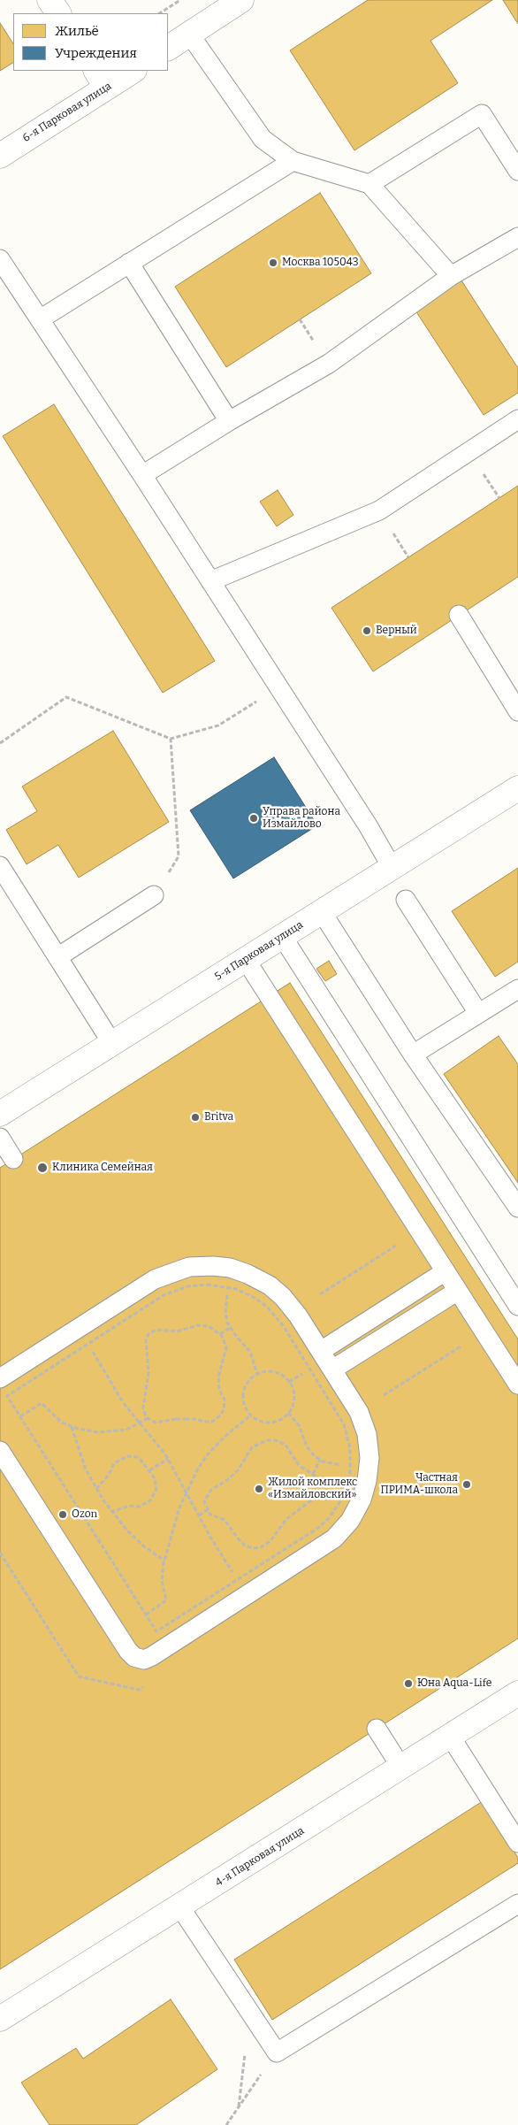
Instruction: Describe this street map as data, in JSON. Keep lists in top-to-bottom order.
{
  "streets": {
    "street": ["6-я Парковая улица", "5-я Парковая улица", "4-я Парковая улица"]
  },
  "places": [
    "Москва 105043",
    "Верный",
    "Управа района Измайлово",
    "Britva",
    "Клиника Семейная",
    "Частная ПРИМА-школа",
    "Жилой комплекс «Измайловский»",
    "Ozon",
    "Юна Aqua-Life"
  ],
  "legend": ["Жильё", "Учреждения"]
}
